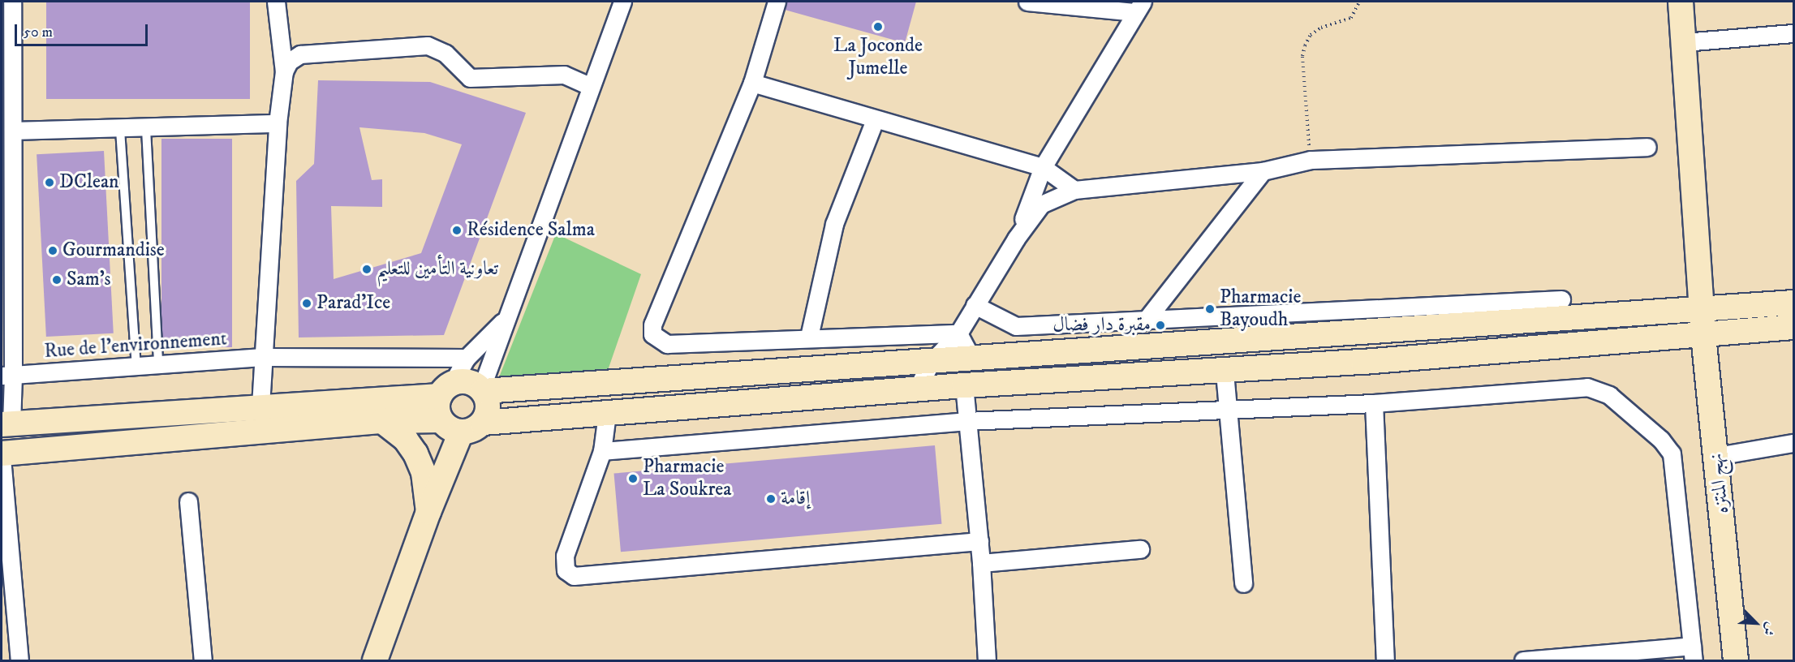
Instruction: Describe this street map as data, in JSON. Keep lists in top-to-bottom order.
{
  "streets": {
    "main road": ["نهج المنتزه"],
    "street": ["Rue de l'environnement"]
  },
  "places": [
    "La Joconde Jumelle",
    "DClean",
    "Résidence Salma",
    "Gourmandise",
    "تعاونية التأمين للتعليم",
    "Sam's",
    "Parad'Ice",
    "Pharmacie Bayoudh",
    "مقبرة دار فضال",
    "Pharmacie La Soukrea",
    "إقامة"
  ],
  "scale_bar": "50 m",
  "north": "bottom right"
}
